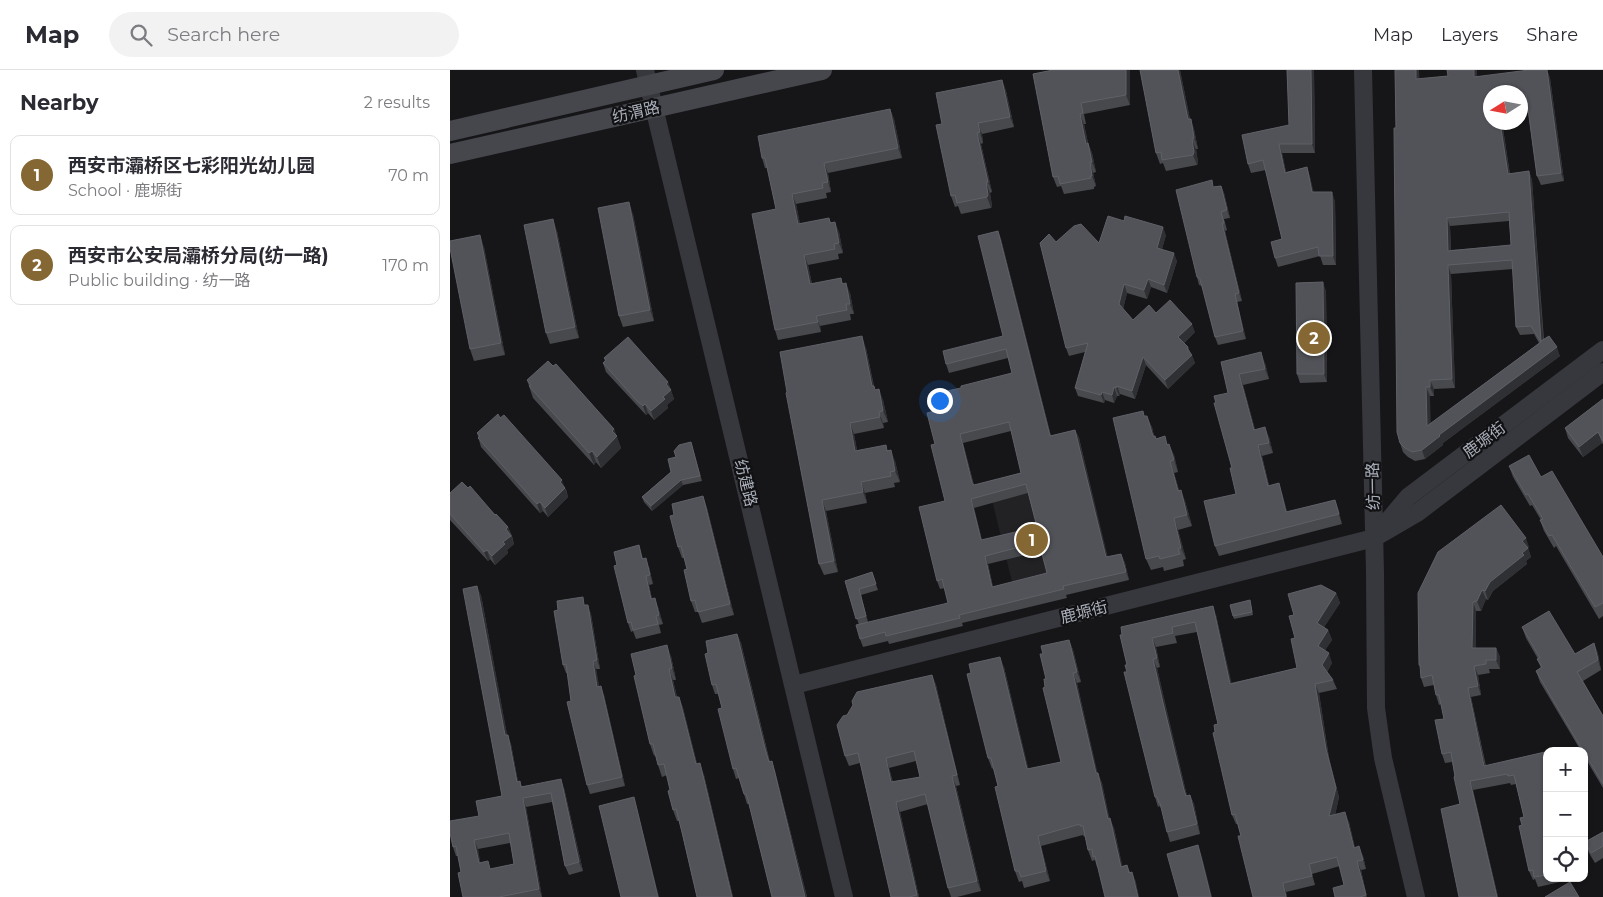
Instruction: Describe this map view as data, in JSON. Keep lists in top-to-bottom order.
{
  "streets": {
    "main road": ["纺渭路"],
    "street": ["鹿塬街", "纺建路", "纺一路"]
  },
  "crossings": [
    ["纺渭路", "纺建路"],
    ["鹿塬街", "纺建路"],
    ["鹿塬街", "纺一路"]
  ],
  "north": "left",
  "page": {
    "header": "Map",
    "search": "Search here",
    "nav": ["Map", "Layers", "Share"],
    "heading": ["Nearby", "2 results"],
    "list": [
      {
        "mark": "1",
        "name": "西安市灞桥区七彩阳光幼儿园",
        "note": "School · 鹿塬街",
        "value": "70 m"
      },
      {
        "mark": "2",
        "name": "西安市公安局灞桥分局(纺一路)",
        "note": "Public building · 纺一路",
        "value": "170 m"
      }
    ],
    "pins": ["2", "1"],
    "map_buttons": ["+", "−"]
  }
}
